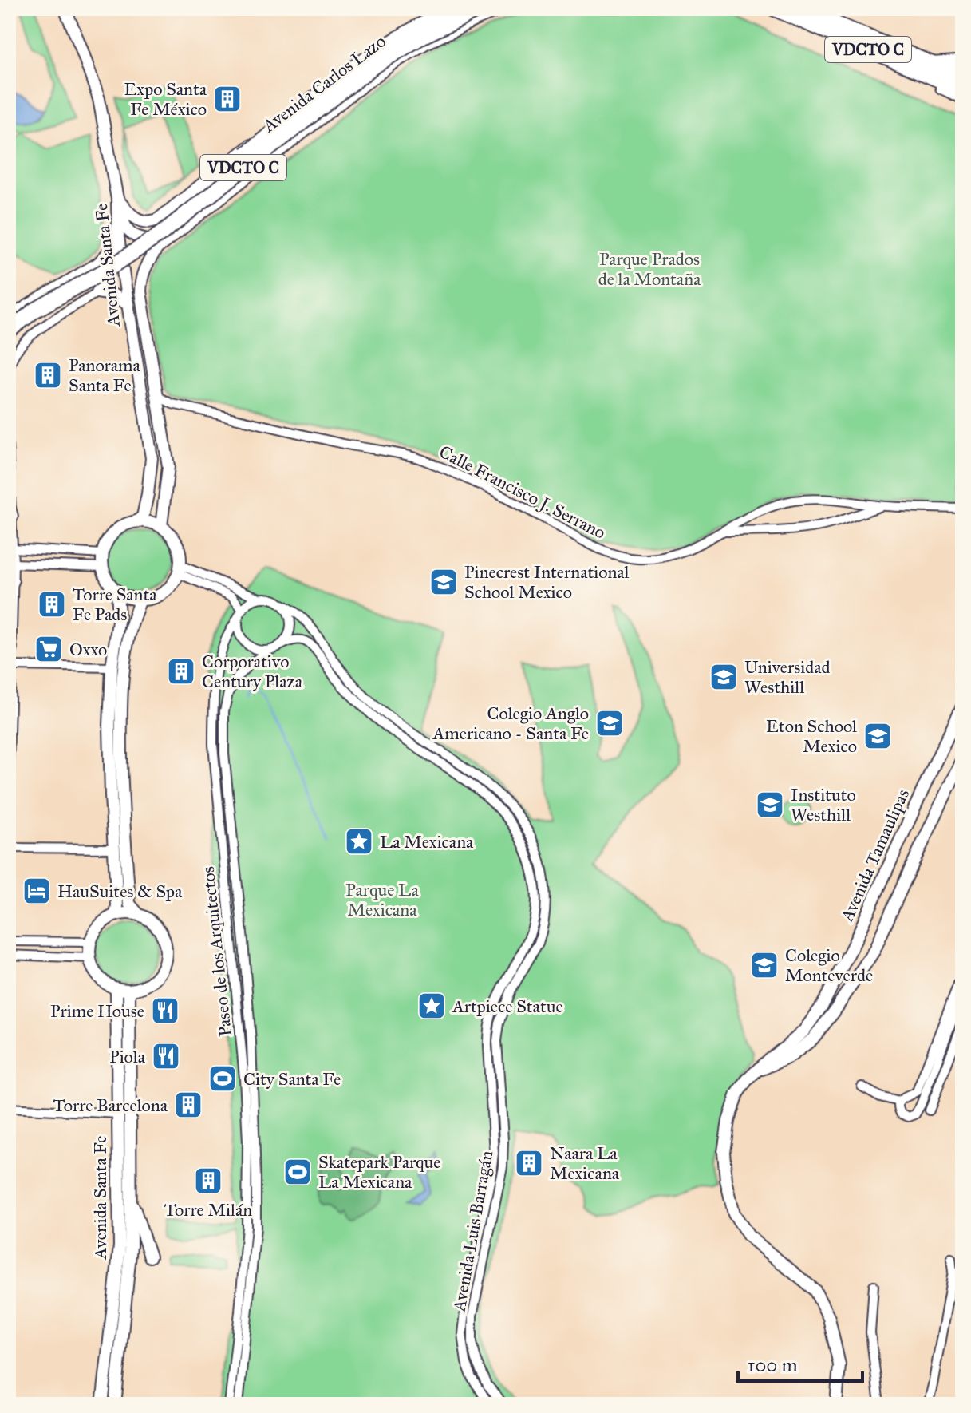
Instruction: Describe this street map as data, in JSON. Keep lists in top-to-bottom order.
{
  "streets": {
    "highway": ["VDCTO C", "Avenida Carlos Lazo"],
    "street": [
      "Avenida Santa Fe",
      "Calle Francisco J. Serrano",
      "Avenida Tamaulipas",
      "Paseo de los Arquitectos",
      "Avenida Luis Barragán"
    ]
  },
  "crossings": [
    ["Avenida Carlos Lazo", "Avenida Santa Fe"],
    ["Avenida Santa Fe", "Calle Francisco J. Serrano"],
    ["Paseo de los Arquitectos", "Avenida Luis Barragán"]
  ],
  "parks": ["Parque Prados de la Montaña", "Parque La Mexicana"],
  "places": {
    "building": [
      "Expo Santa Fe México",
      "Panorama Santa Fe",
      "Torre Santa Fe Pads",
      "Corporativo Century Plaza",
      "Torre Barcelona",
      "Naara La Mexicana",
      "Torre Milán"
    ],
    "school or university": [
      "Pinecrest International School Mexico",
      "Universidad Westhill",
      "Colegio Anglo Americano - Santa Fe",
      "Eton School Mexico",
      "Instituto Westhill",
      "Colegio Monteverde"
    ],
    "supermarket": ["Oxxo"],
    "place": ["La Mexicana", "Artpiece Statue"],
    "hotel": ["HauSuites & Spa"],
    "restaurant": ["Prime House", "Piola"],
    "sports": ["City Santa Fe", "Skatepark Parque La Mexicana"]
  },
  "scale_bar": "100 m"
}
